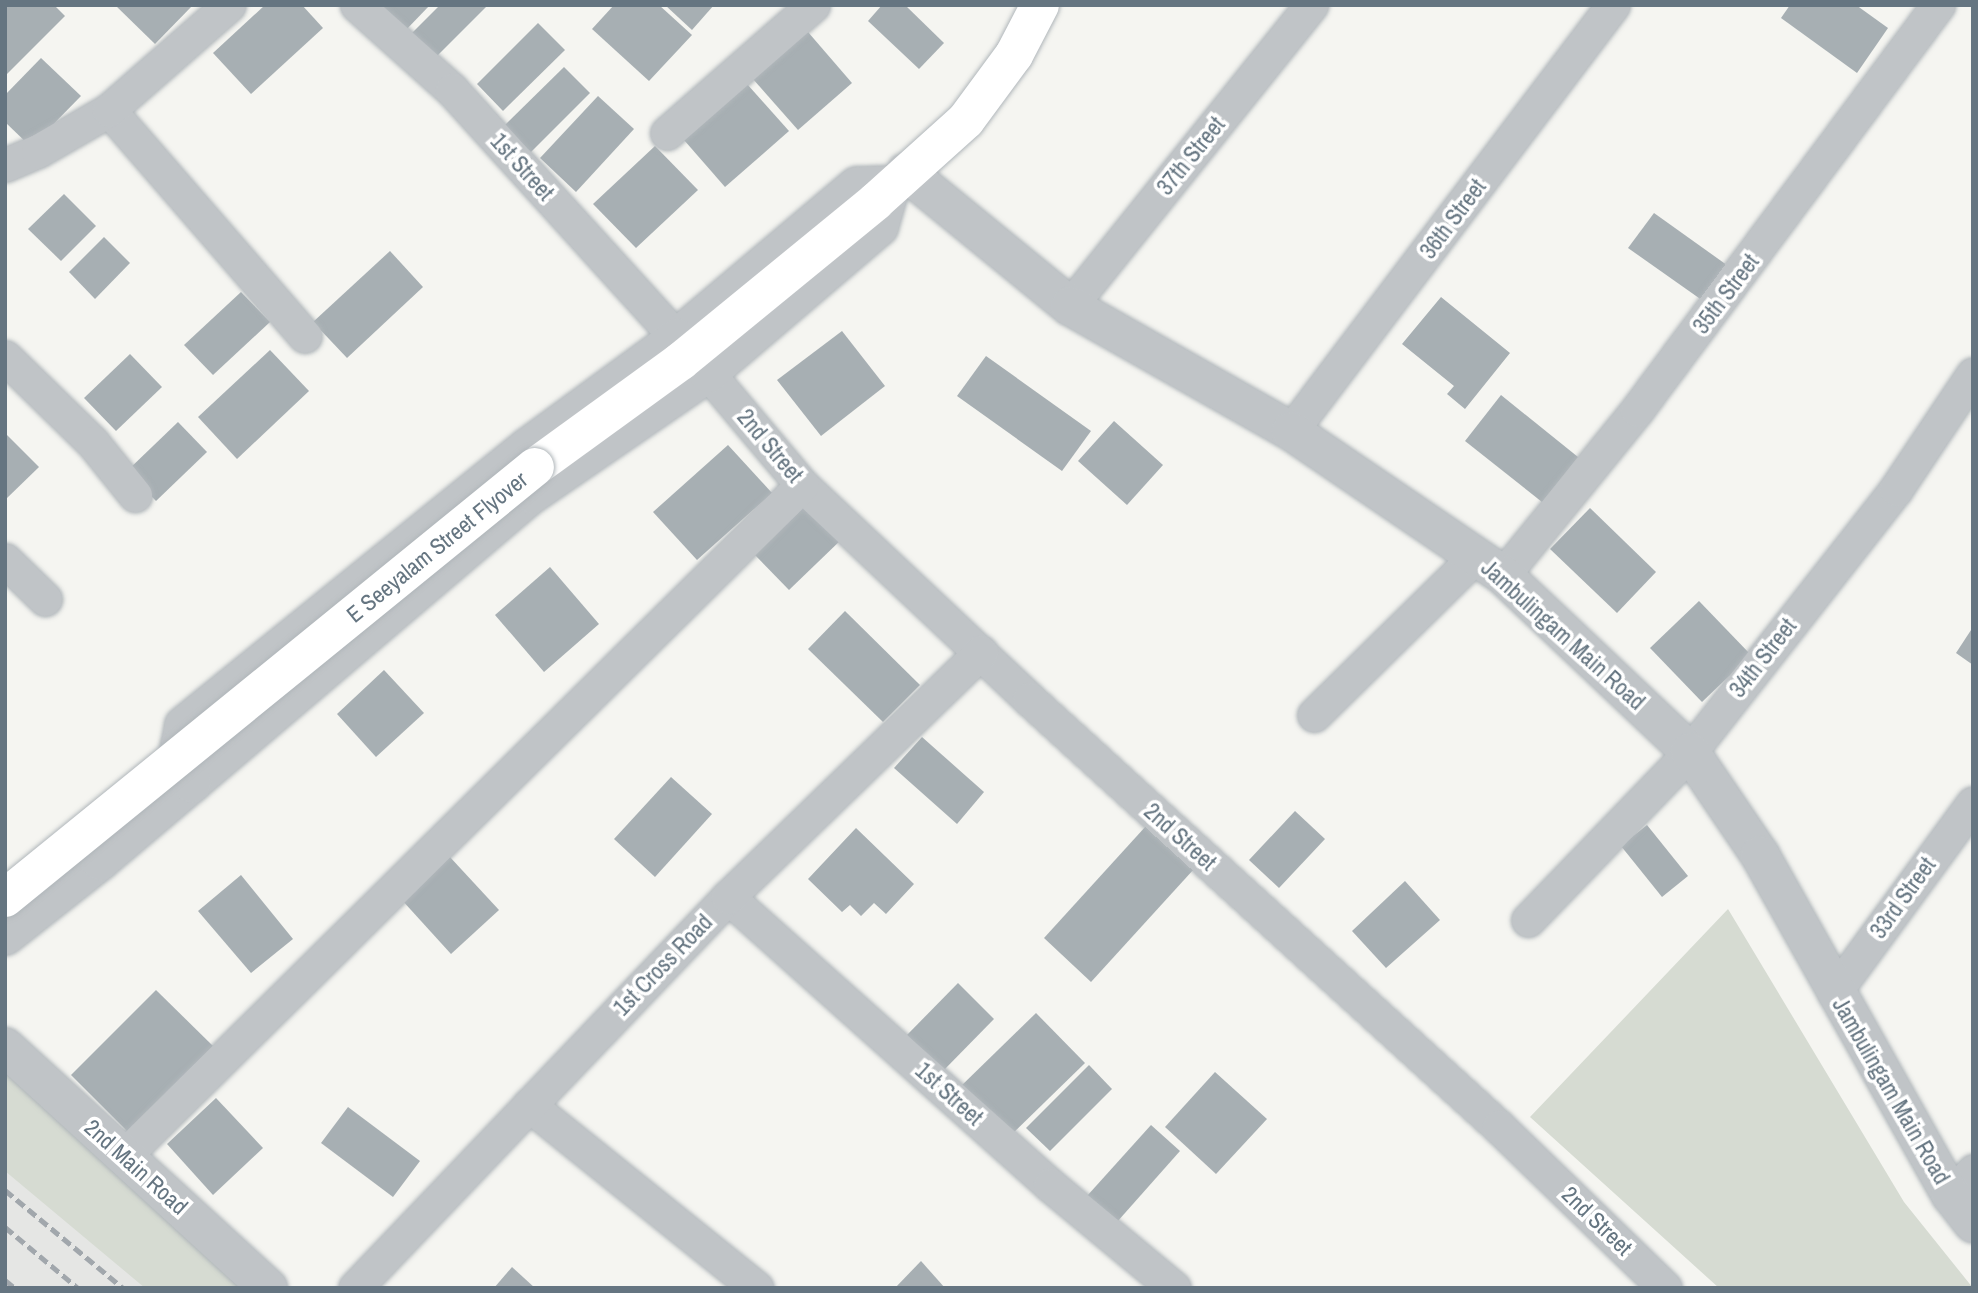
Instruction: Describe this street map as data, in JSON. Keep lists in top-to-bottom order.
{
  "streets": {
    "main road": ["E Seeyalam Street Flyover"],
    "street": [
      "37th Street",
      "1st Street",
      "36th Street",
      "35th Street",
      "2nd Street",
      "Jambulingam Main Road",
      "34th Street",
      "33rd Street",
      "1st Cross Road",
      "2nd Main Road"
    ]
  },
  "crossings": [
    ["37th Street", "Jambulingam Main Road"],
    ["1st Street", "1st Cross Road"],
    ["36th Street", "Jambulingam Main Road"],
    ["35th Street", "Jambulingam Main Road"],
    ["2nd Street", "1st Cross Road"],
    ["E Seeyalam Street Flyover", "Jambulingam Main Road"],
    ["Jambulingam Main Road", "34th Street"],
    ["Jambulingam Main Road", "33rd Street"]
  ]
}
